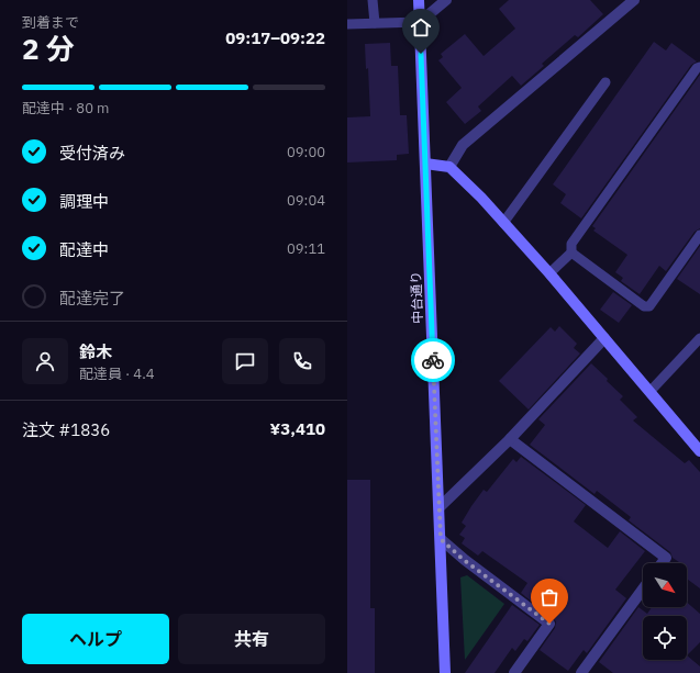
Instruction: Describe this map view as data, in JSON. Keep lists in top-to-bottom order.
{
  "streets": {
    "street": ["中台通り"]
  },
  "north": "bottom right",
  "page": {
    "heading": ["2 分", "到着まで", "09:17–09:22"],
    "panel": [
      "鈴木",
      "配達員 · 4.4",
      "注文 #1836",
      "¥3,410"
    ],
    "bar": "配達中 · 80 m",
    "list": [
      ["受付済み", "09:00"],
      ["調理中", "09:04"],
      ["配達中", "09:11"],
      "配達完了"
    ],
    "buttons": ["ヘルプ", "共有"]
  }
}
